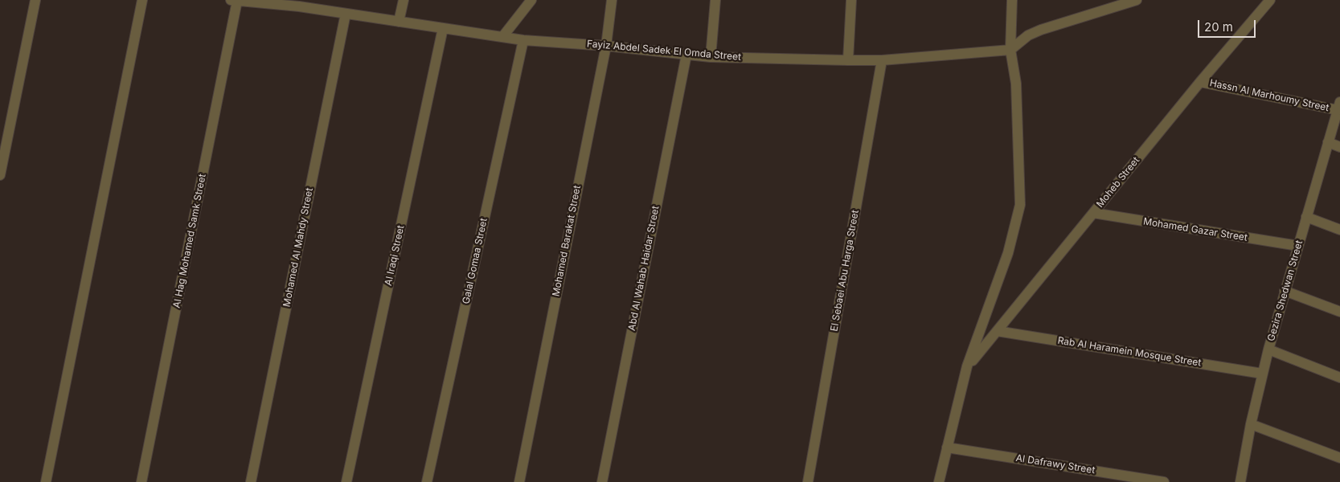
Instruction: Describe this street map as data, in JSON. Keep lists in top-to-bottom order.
{
  "streets": {
    "street": [
      "Fayiz Abdel Sadek El Omda Street",
      "Hassn Al Marhoumy Street",
      "Moheb Street",
      "Mohamed Gazar Street",
      "Al Hag Mohamed Samk Street",
      "Mohamed Barakat Street",
      "Mohamed Al Mahdy Street",
      "Al Iraqi Street",
      "Galal Gomaa Street",
      "Abd Al Wahab Haidar Street",
      "El Sebaei Abu Harga Street",
      "Gezira Shedwan Street",
      "Rab Al Haramein Mosque Street",
      "Al Dafrawy Street"
    ]
  },
  "crossings": [
    ["Fayiz Abdel Sadek El Omda Street", "Al Hag Mohamed Samk Street"],
    ["Fayiz Abdel Sadek El Omda Street", "Mohamed Barakat Street"],
    ["Fayiz Abdel Sadek El Omda Street", "Mohamed Al Mahdy Street"],
    ["Fayiz Abdel Sadek El Omda Street", "Al Iraqi Street"],
    ["Fayiz Abdel Sadek El Omda Street", "Galal Gomaa Street"],
    ["Fayiz Abdel Sadek El Omda Street", "Abd Al Wahab Haidar Street"],
    ["Fayiz Abdel Sadek El Omda Street", "El Sebaei Abu Harga Street"],
    ["Hassn Al Marhoumy Street", "Moheb Street"],
    ["Hassn Al Marhoumy Street", "Gezira Shedwan Street"],
    ["Moheb Street", "Mohamed Gazar Street"],
    ["Moheb Street", "Rab Al Haramein Mosque Street"],
    ["Mohamed Gazar Street", "Gezira Shedwan Street"],
    ["Gezira Shedwan Street", "Rab Al Haramein Mosque Street"]
  ],
  "scale_bar": "20 m"
}
